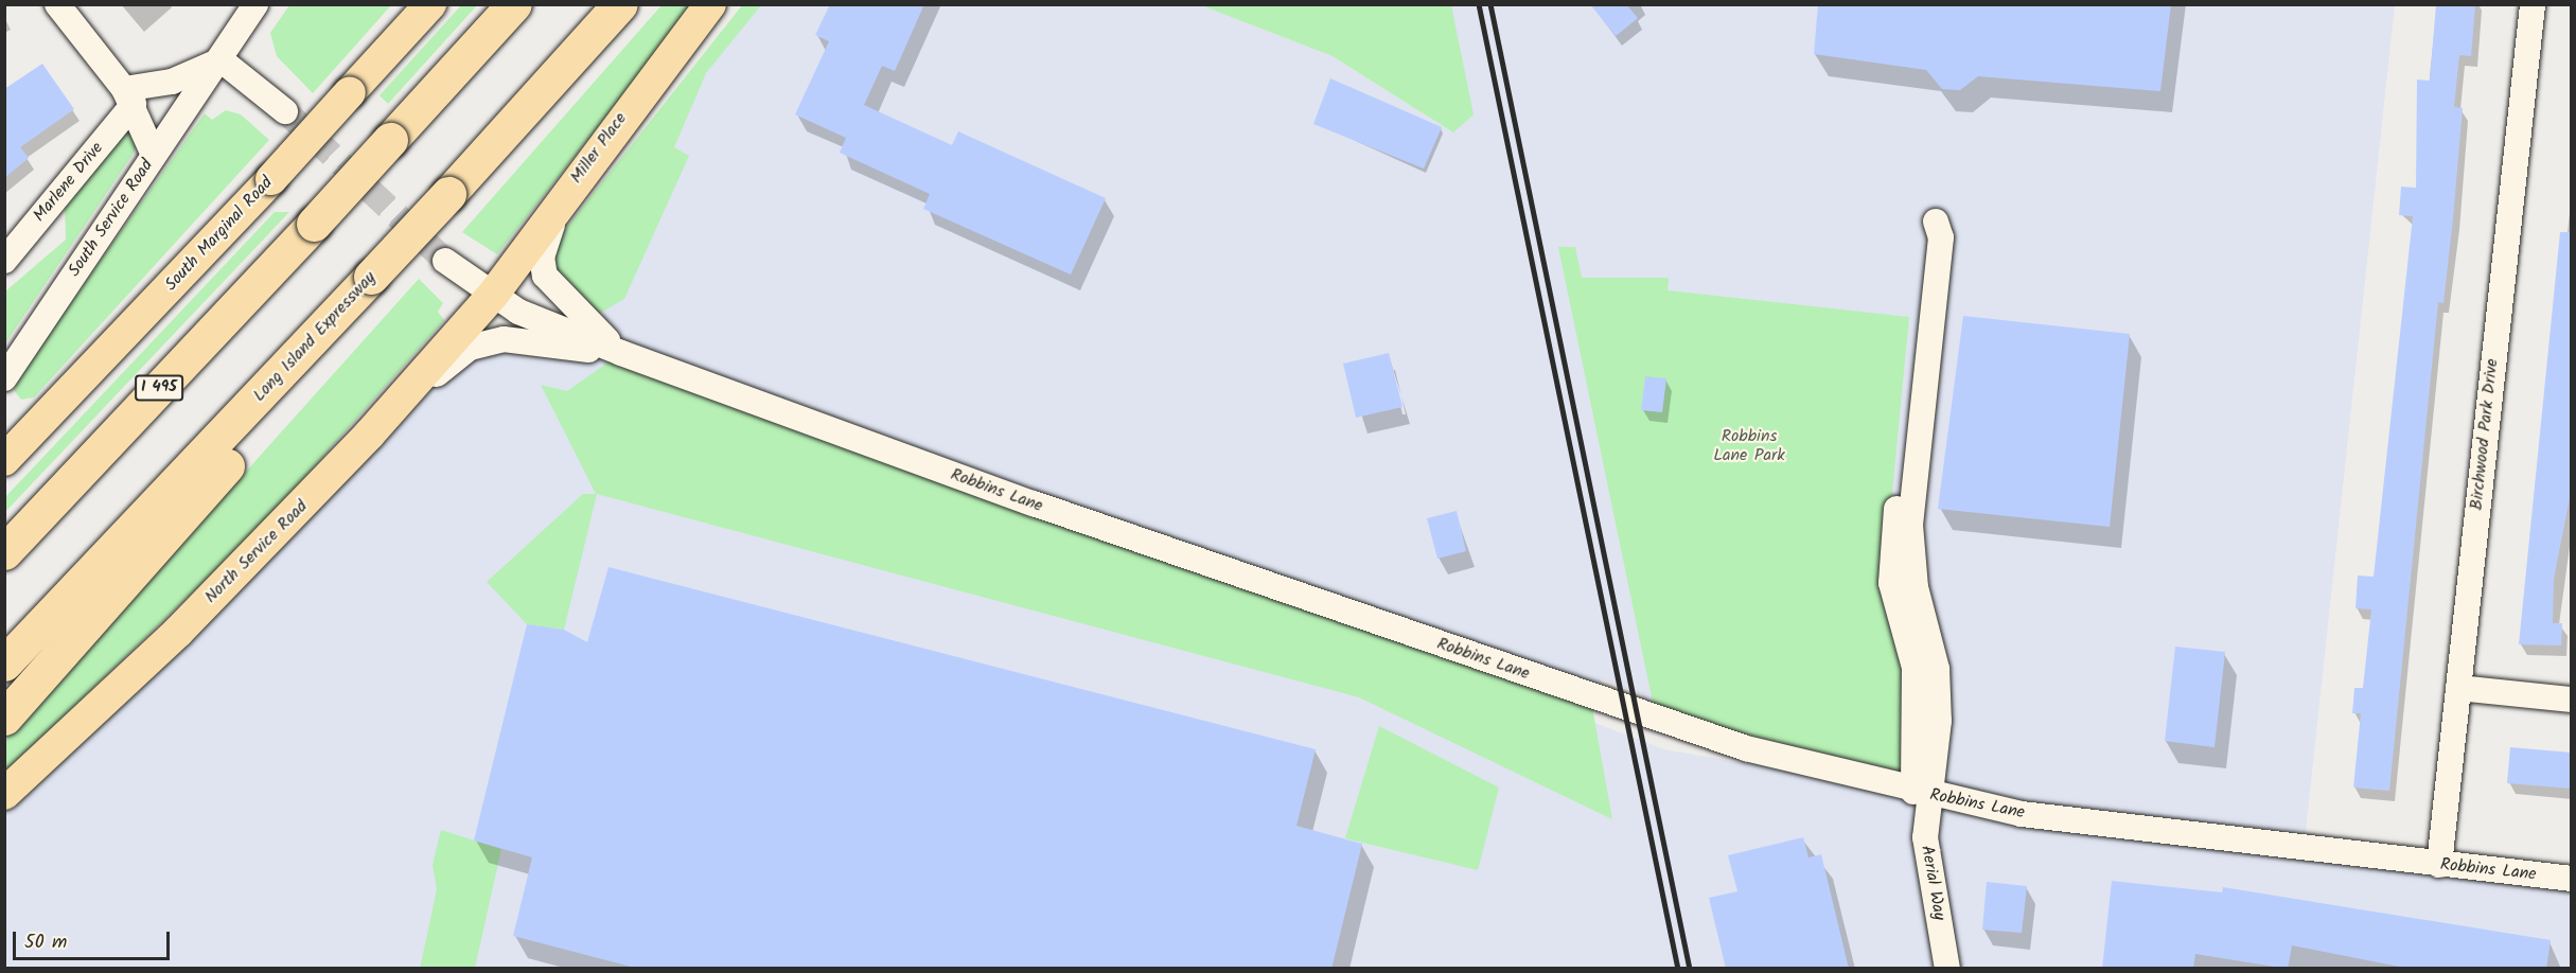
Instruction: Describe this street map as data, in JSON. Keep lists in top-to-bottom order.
{
  "streets": {
    "highway": ["Long Island Expressway", "I 495"],
    "main road": ["Miller Place", "South Marginal Road", "North Service Road"],
    "street": [
      "Marlene Drive",
      "South Service Road",
      "Birchwood Park Drive",
      "Robbins Lane",
      "Aerial Way"
    ]
  },
  "crossings": [
    ["Miller Place", "Robbins Lane"],
    ["Miller Place", "North Service Road"],
    ["Birchwood Park Drive", "Robbins Lane"],
    ["Robbins Lane", "North Service Road"],
    ["Robbins Lane", "Aerial Way"]
  ],
  "parks": ["Robbins Lane Park"],
  "scale_bar": "50 m"
}
